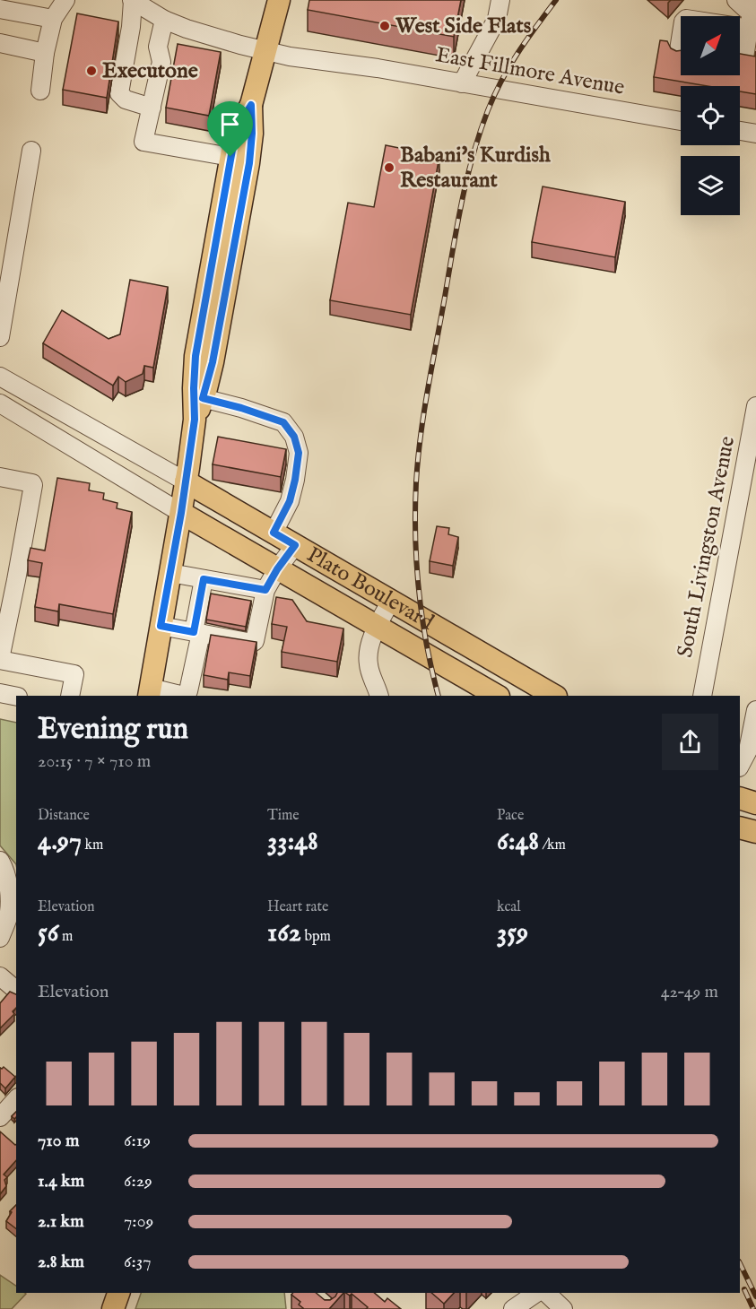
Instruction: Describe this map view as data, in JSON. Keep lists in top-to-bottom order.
{
  "streets": {
    "main road": ["Plato Boulevard"],
    "street": ["East Fillmore Avenue", "South Livingston Avenue"]
  },
  "places": ["West Side Flats", "Executone", "Babani's Kurdish Restaurant"],
  "north": "top right",
  "page": {
    "heading": ["Evening run", "20:15 · 7 × 710 m"],
    "stats": [
      ["Distance", "4.97 km"],
      ["Time", "33:48"],
      ["Pace", "6:48 /km"],
      ["Elevation", "56 m"],
      ["Heart rate", "162 bpm"],
      ["kcal", "359"]
    ],
    "chart": ["Elevation", "42–49 m"],
    "list": [
      {
        "name": "710 m",
        "note": "6:19"
      },
      {
        "name": "1.4 km",
        "note": "6:29"
      },
      {
        "name": "2.1 km",
        "note": "7:09"
      },
      {
        "name": "2.8 km",
        "note": "6:37"
      }
    ]
  }
}
